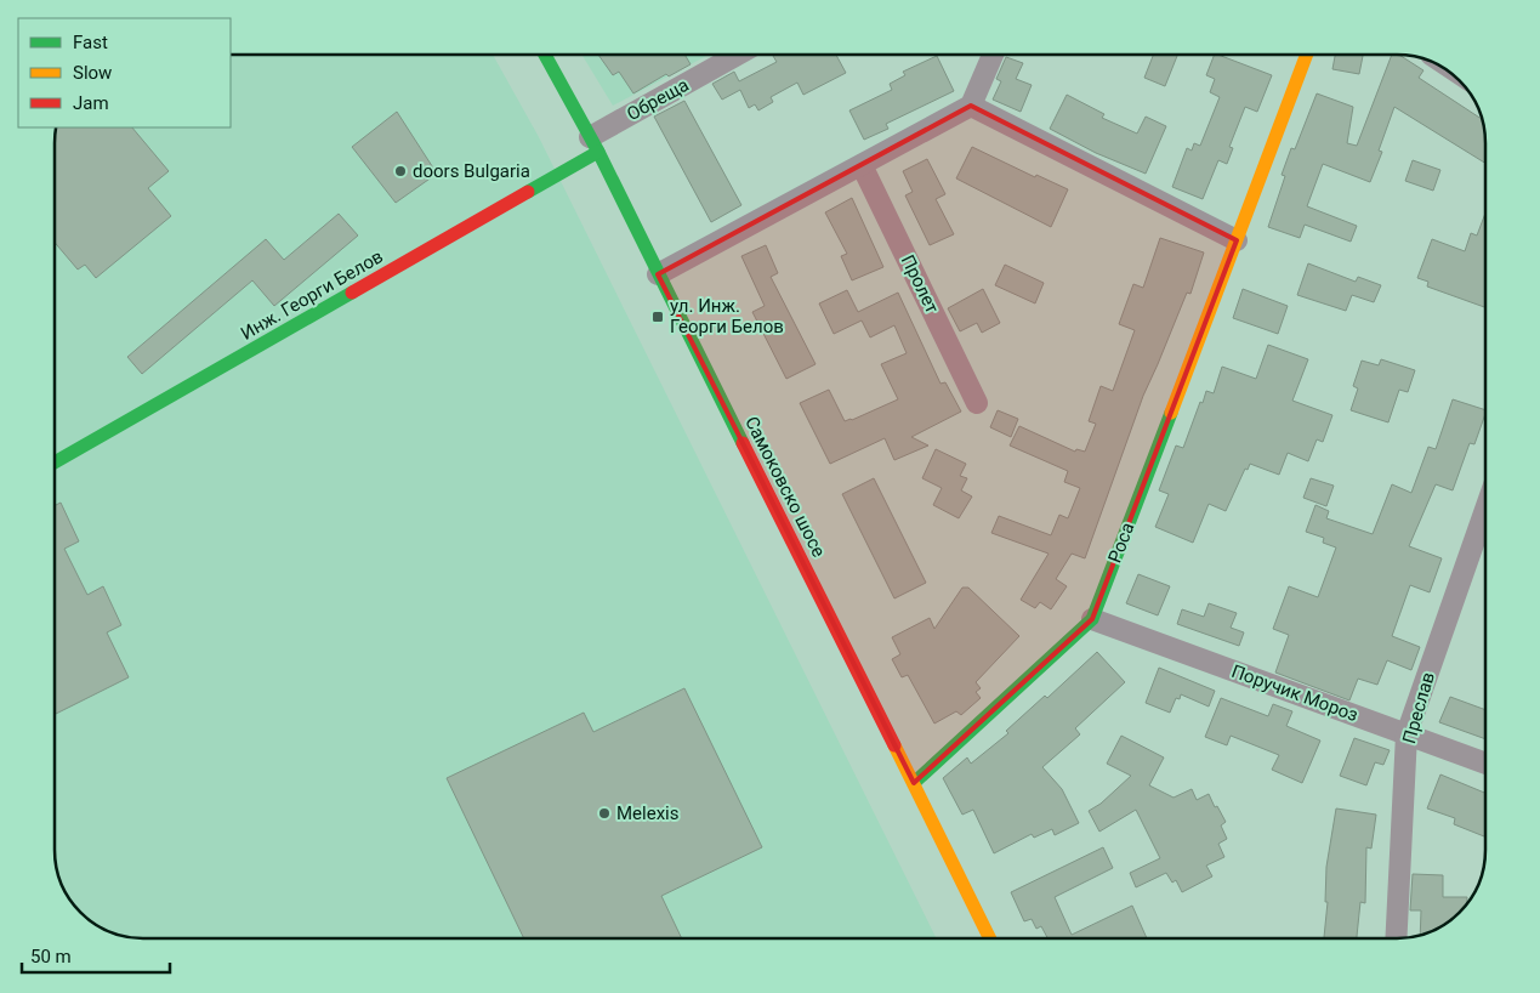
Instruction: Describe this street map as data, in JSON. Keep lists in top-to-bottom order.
{
  "streets": {
    "street": [
      "Обреща",
      "Пролет",
      "Инж. Георги Белов",
      "Самоковско шосе",
      "Роса",
      "Поручик Мороз",
      "Преслав"
    ]
  },
  "crossings": [
    ["Обреща", "Инж. Георги Белов"],
    ["Обреща", "Самоковско шосе"],
    ["Инж. Георги Белов", "Самоковско шосе"],
    ["Самоковско шосе", "Роса"],
    ["Роса", "Поручик Мороз"],
    ["Поручик Мороз", "Преслав"]
  ],
  "places": {
    "other": ["doors Bulgaria", "Мelexis"],
    "transit": ["ул. Инж. Георги Белов"]
  },
  "legend": ["Fast", "Slow", "Jam"],
  "scale_bar": "50 m"
}
